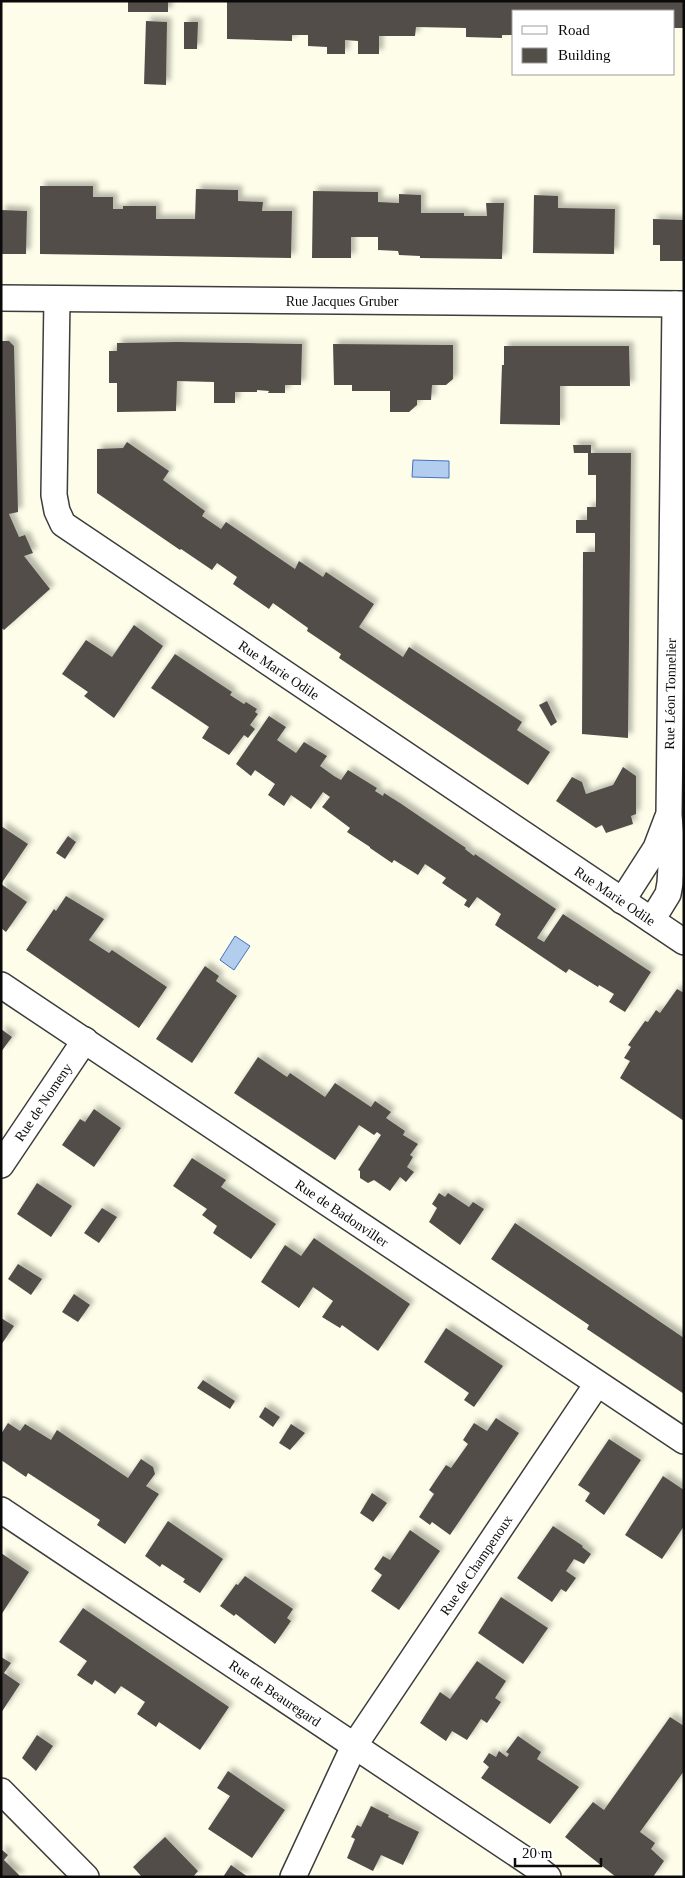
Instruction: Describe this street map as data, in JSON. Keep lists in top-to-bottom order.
{
  "streets": {
    "street": [
      "Rue Jacques Gruber",
      "Rue Marie Odile",
      "Rue Léon Tonnelier",
      "Rue de Nomeny",
      "Rue de Badonviller",
      "Rue de Champenoux",
      "Rue de Beauregard"
    ]
  },
  "crossings": [
    ["Rue Jacques Gruber", "Rue Marie Odile"],
    ["Rue Jacques Gruber", "Rue Léon Tonnelier"],
    ["Rue Marie Odile", "Rue Léon Tonnelier"],
    ["Rue de Nomeny", "Rue de Badonviller"],
    ["Rue de Badonviller", "Rue de Champenoux"],
    ["Rue de Champenoux", "Rue de Beauregard"]
  ],
  "legend": ["Road", "Building"],
  "scale_bar": "20 m"
}
